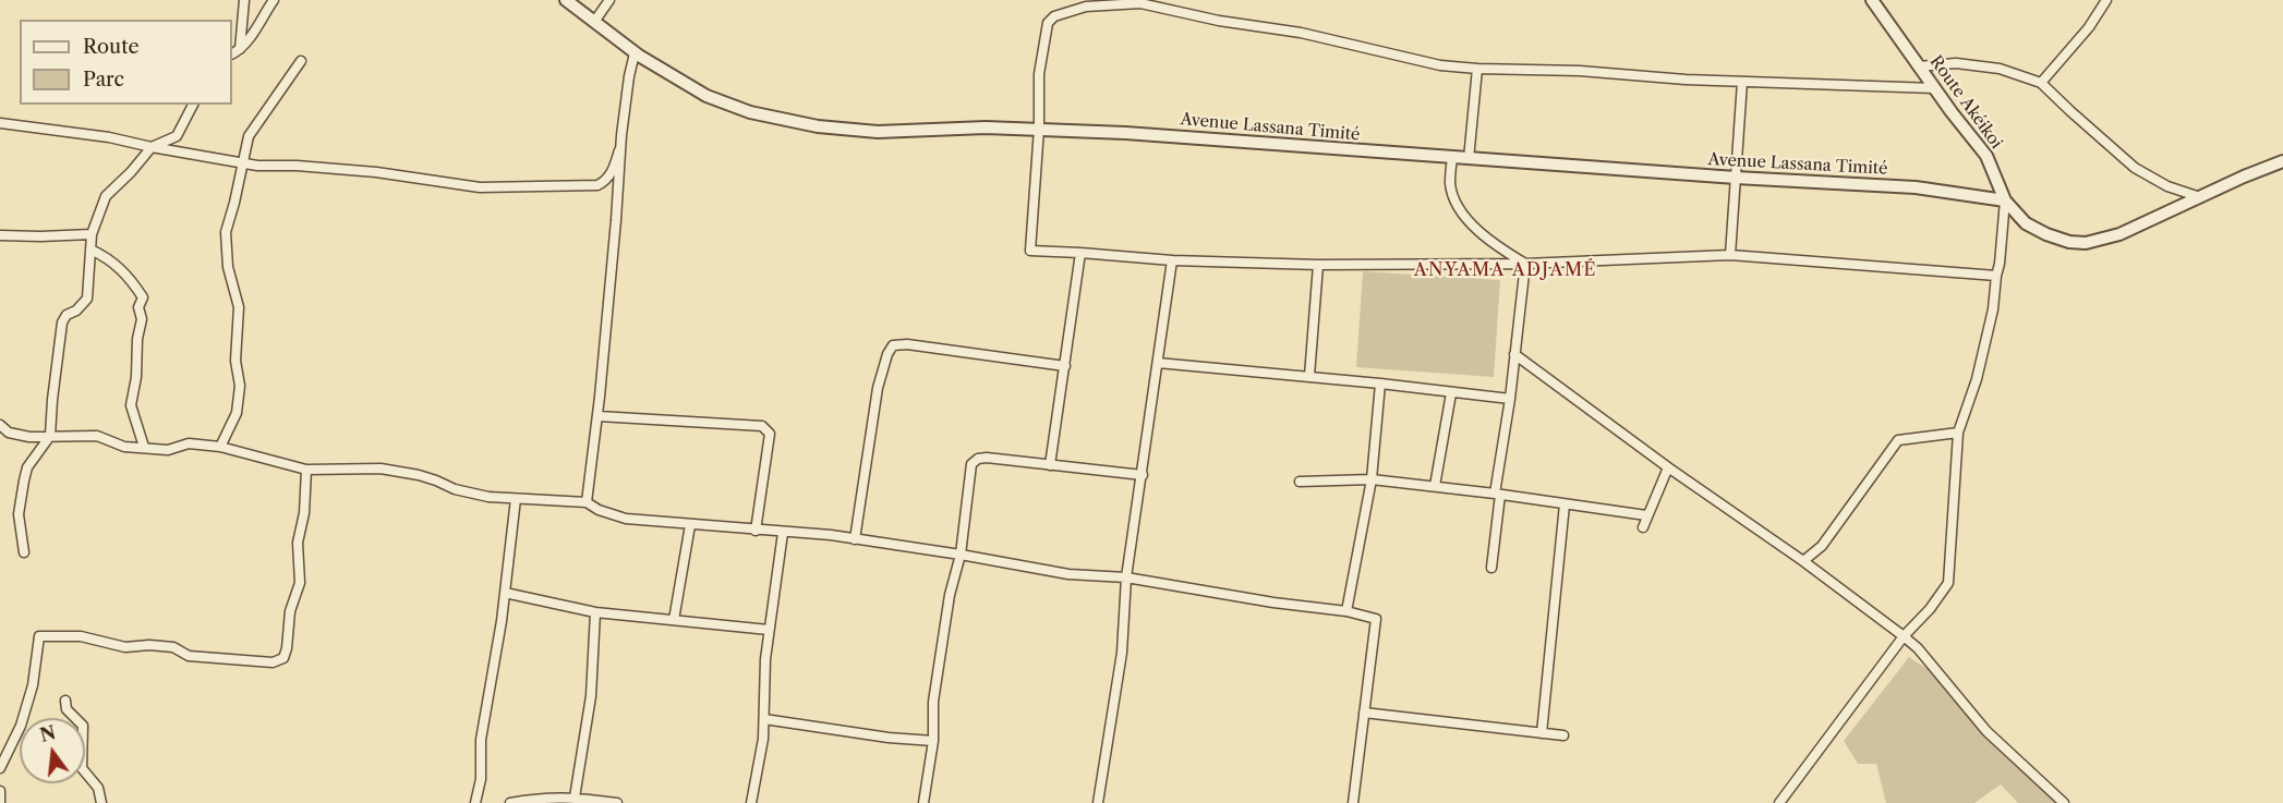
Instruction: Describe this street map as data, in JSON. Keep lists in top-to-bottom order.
{
  "streets": {
    "street": ["Route Akéikoi", "Avenue Lassana Timité"]
  },
  "crossings": [
    ["Route Akéikoi", "Avenue Lassana Timité"]
  ],
  "districts": ["ANYAMA ADJAMÉ"],
  "legend": ["Route", "Parc"],
  "north": "top"
}
